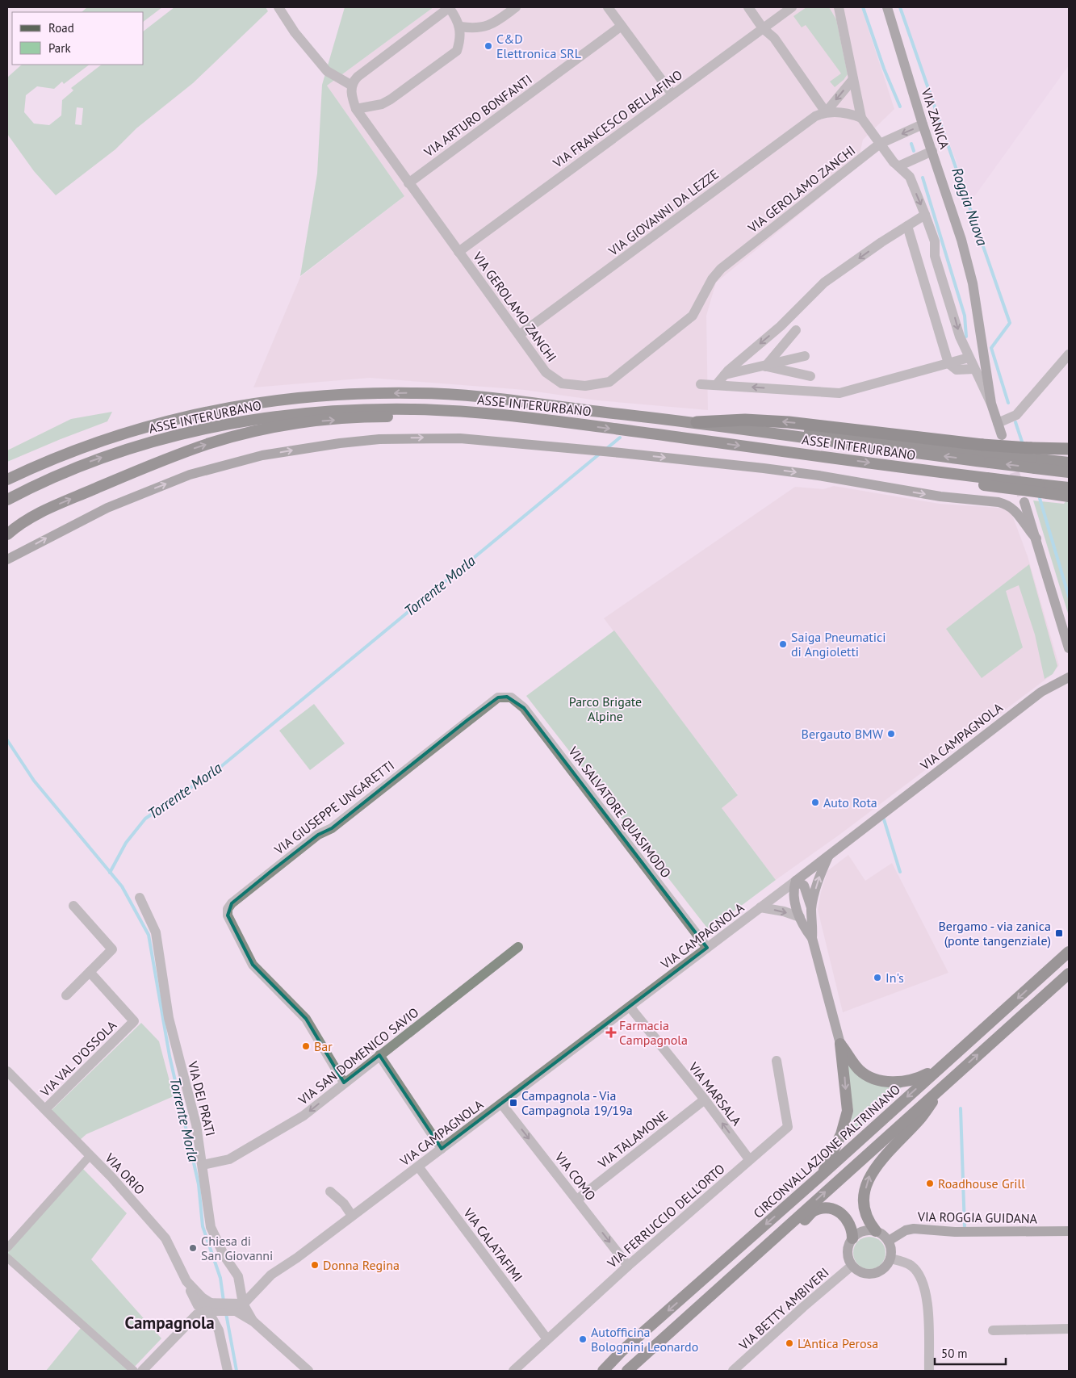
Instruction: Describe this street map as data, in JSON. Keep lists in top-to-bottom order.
{
  "streets": {
    "highway": ["ASSE INTERURBANO", "CIRCONVALLAZIONE PALTRINIANO"],
    "main road": ["VIA ZANICA", "VIA CAMPAGNOLA", "VIA ROGGIA GUIDANA"],
    "street": [
      "VIA ARTURO BONFANTI",
      "VIA FRANCESCO BELLAFINO",
      "VIA GEROLAMO ZANCHI",
      "VIA GIOVANNI DA LEZZE",
      "VIA GIUSEPPE UNGARETTI",
      "VIA SALVATORE QUASIMODO",
      "VIA SAN DOMENICO SAVIO",
      "VIA VAL D'OSSOLA",
      "VIA MARSALA",
      "VIA DEI PRATI",
      "VIA TALAMONE",
      "VIA ORIO",
      "VIA COMO",
      "VIA FERRUCCIO DELL'ORTO",
      "VIA CALATAFIMI",
      "VIA BETTY AMBIVERI"
    ]
  },
  "crossings": [
    ["VIA ARTURO BONFANTI", "VIA GEROLAMO ZANCHI"],
    ["VIA FRANCESCO BELLAFINO", "VIA GEROLAMO ZANCHI"],
    ["VIA ZANICA", "VIA GEROLAMO ZANCHI"],
    ["VIA GEROLAMO ZANCHI", "VIA GIOVANNI DA LEZZE"],
    ["VIA CAMPAGNOLA", "VIA SALVATORE QUASIMODO"],
    ["VIA CAMPAGNOLA", "VIA MARSALA"],
    ["VIA CAMPAGNOLA", "VIA DEI PRATI"],
    ["VIA CAMPAGNOLA", "VIA COMO"],
    ["VIA CAMPAGNOLA", "VIA CALATAFIMI"],
    ["VIA GIUSEPPE UNGARETTI", "VIA SALVATORE QUASIMODO"],
    ["VIA GIUSEPPE UNGARETTI", "VIA SAN DOMENICO SAVIO"],
    ["VIA SAN DOMENICO SAVIO", "VIA DEI PRATI"],
    ["VIA VAL D'OSSOLA", "VIA ORIO"],
    ["VIA MARSALA", "VIA TALAMONE"],
    ["VIA MARSALA", "VIA FERRUCCIO DELL'ORTO"],
    ["VIA TALAMONE", "VIA COMO"],
    ["VIA COMO", "VIA FERRUCCIO DELL'ORTO"],
    ["VIA FERRUCCIO DELL'ORTO", "VIA CALATAFIMI"],
    ["VIA ROGGIA GUIDANA", "VIA BETTY AMBIVERI"]
  ],
  "one_way": ["VIA SAN DOMENICO SAVIO", "VIA MARSALA", "VIA COMO"],
  "districts": ["Campagnola"],
  "water": ["Roggia Nuova", "Torrente Morla"],
  "parks": ["Parco Brigate Alpine"],
  "places": {
    "other": [
      "C&D Elettronica SRL",
      "Saiga Pneumatici di Angioletti",
      "Bergauto BMW",
      "Auto Rota",
      "In's",
      "Bar",
      "Roadhouse Grill",
      "Chiesa di San Giovanni",
      "Donna Regina",
      "Autofficina Bolognini Leonardo",
      "L'Antica Perosa"
    ],
    "transit": ["Bergamo - via zanica (ponte tangenziale)", "Campagnola - Via Campagnola 19/19a"],
    "health": ["Farmacia Campagnola"]
  },
  "legend": ["Road", "Park"],
  "scale_bar": "50 m"
}
